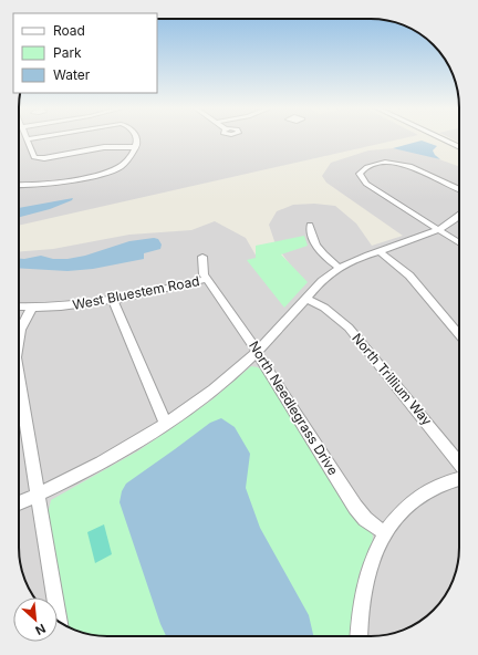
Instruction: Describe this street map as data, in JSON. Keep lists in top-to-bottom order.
{
  "streets": {
    "street": ["West Bluestem Road", "North Trillium Way", "North Needlegrass Drive"]
  },
  "crossings": [
    ["West Bluestem Road", "North Needlegrass Drive"]
  ],
  "legend": ["Road", "Park", "Water"],
  "north": "bottom right"
}
